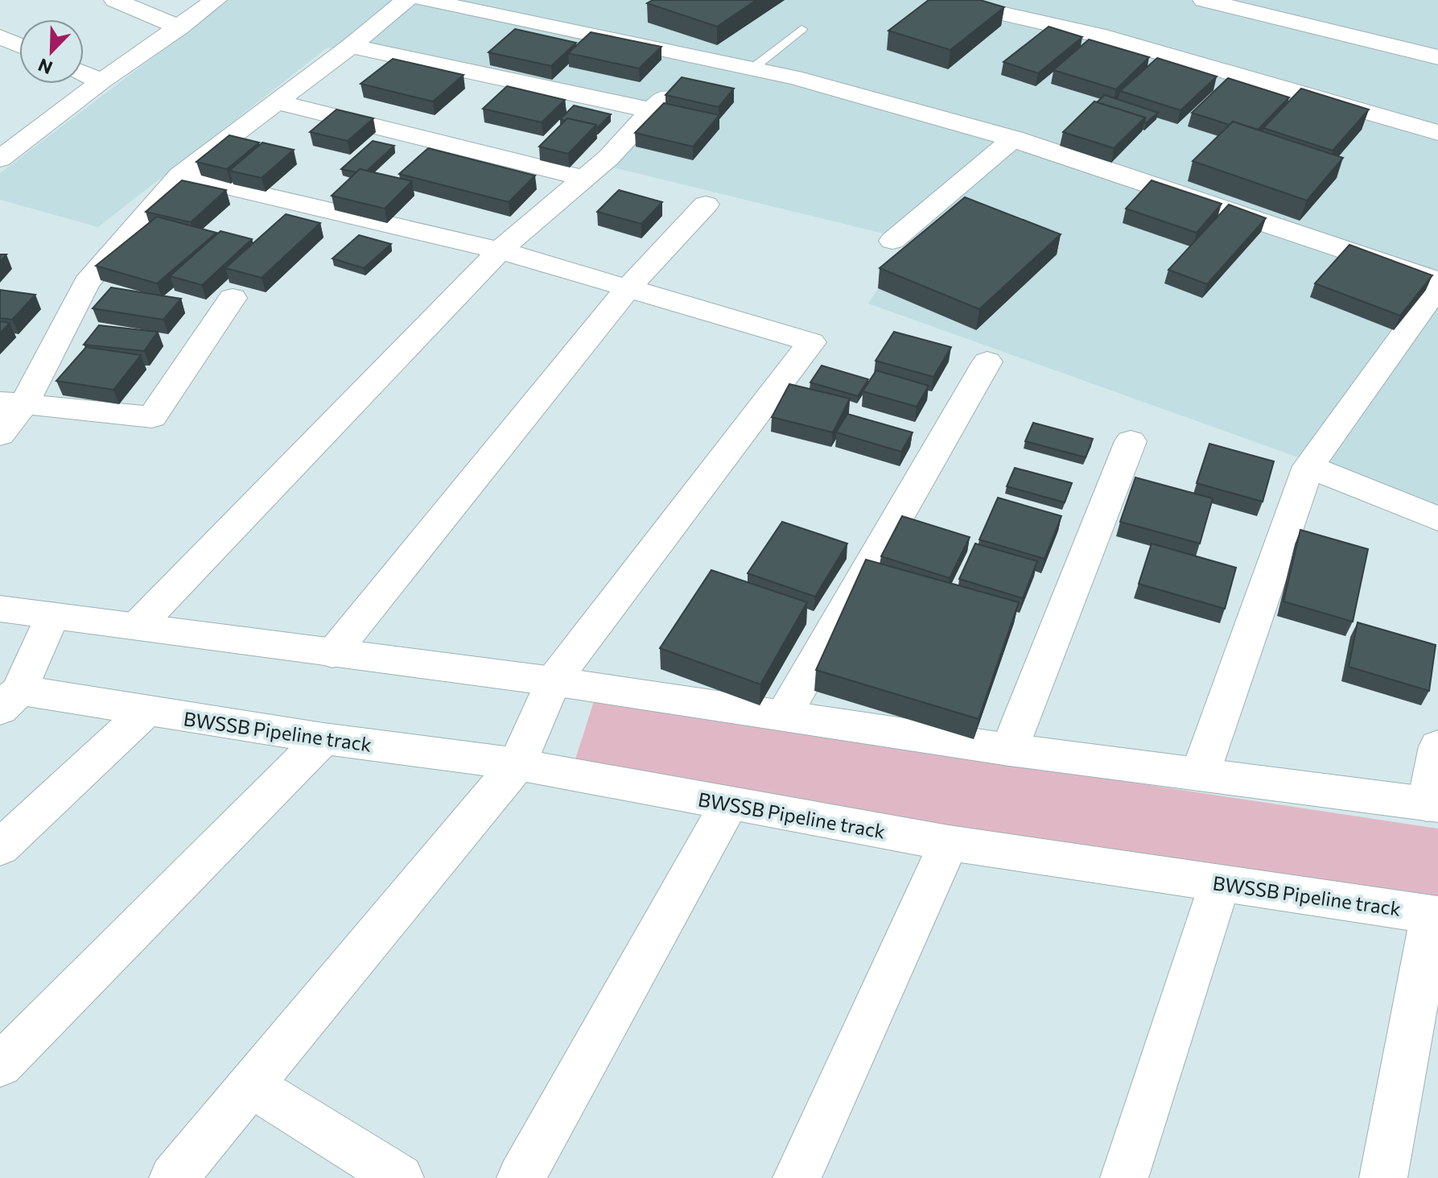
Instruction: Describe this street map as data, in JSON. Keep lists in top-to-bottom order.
{
  "streets": {
    "street": ["BWSSB Pipeline track"]
  },
  "north": "bottom left"
}
